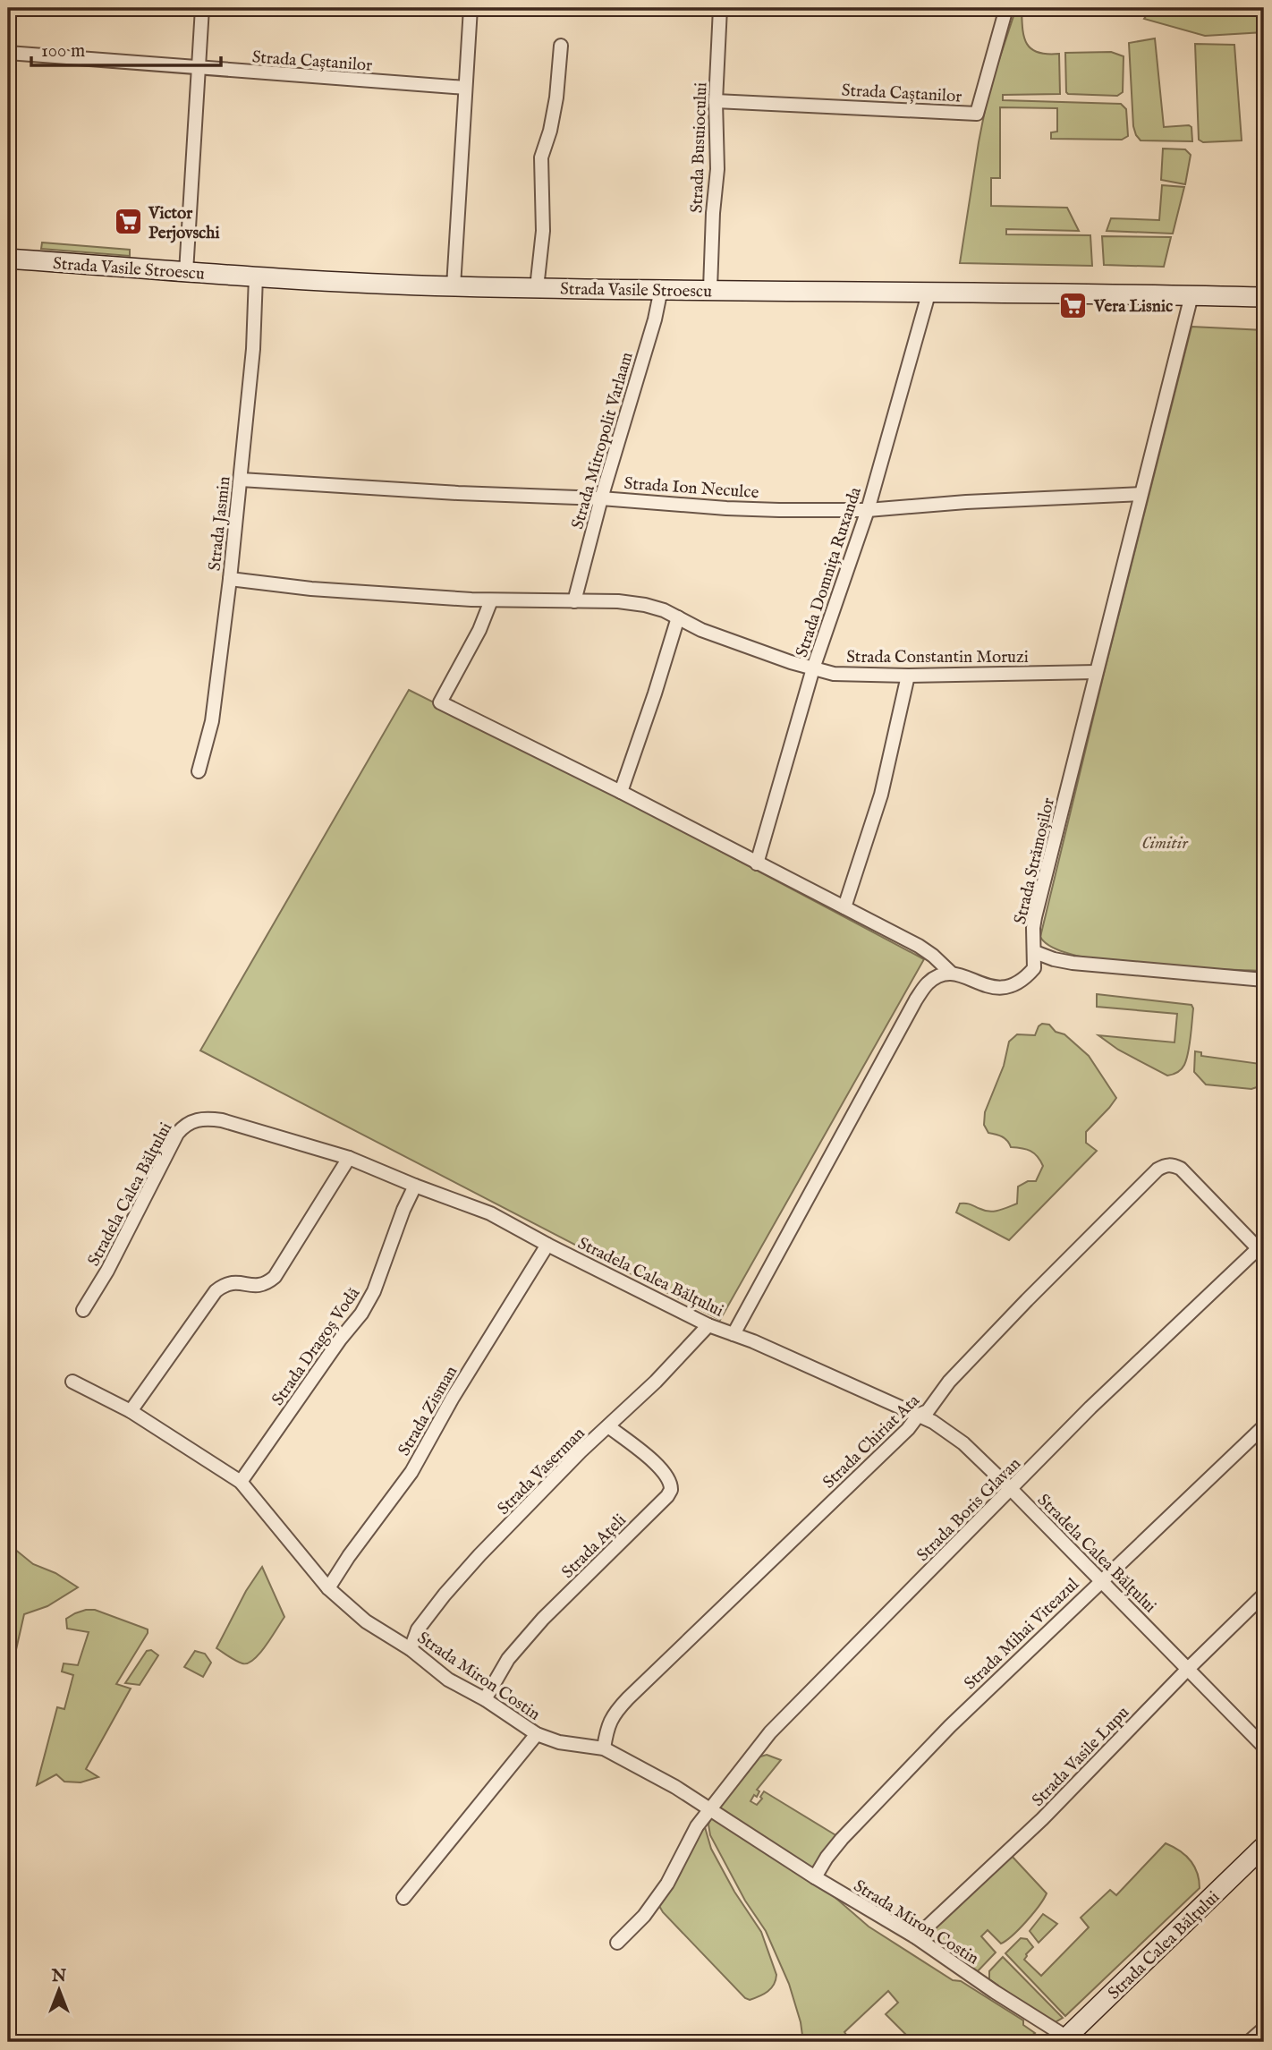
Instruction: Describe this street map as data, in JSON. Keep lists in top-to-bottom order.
{
  "streets": {
    "main road": ["Strada Vasile Stroescu", "Strada Calea Bălțului"],
    "street": [
      "Strada Caștanilor",
      "Strada Busuiocului",
      "Strada Mitropolit Varlaam",
      "Strada Ion Neculce",
      "Strada Jasmin",
      "Strada Domnița Ruxanda",
      "Strada Constantin Moruzi",
      "Strada Strămoșilor",
      "Stradela Calea Bălțului",
      "Strada Dragoș Vodă",
      "Strada Zisman",
      "Strada Chiriat Ata",
      "Strada Vaserman",
      "Strada Boris Glavan",
      "Strada Ațeli",
      "Strada Mihai Viteazul",
      "Strada Miron Costin",
      "Strada Vasile Lupu"
    ]
  },
  "crossings": [
    ["Strada Caștanilor", "Strada Busuiocului"],
    ["Strada Busuiocului", "Strada Vasile Stroescu"],
    ["Strada Vasile Stroescu", "Strada Mitropolit Varlaam"],
    ["Strada Vasile Stroescu", "Strada Jasmin"],
    ["Strada Vasile Stroescu", "Strada Domnița Ruxanda"],
    ["Strada Vasile Stroescu", "Strada Strămoșilor"],
    ["Strada Mitropolit Varlaam", "Strada Ion Neculce"],
    ["Strada Mitropolit Varlaam", "Strada Constantin Moruzi"],
    ["Strada Ion Neculce", "Strada Jasmin"],
    ["Strada Ion Neculce", "Strada Domnița Ruxanda"],
    ["Strada Ion Neculce", "Strada Strămoșilor"],
    ["Strada Jasmin", "Strada Constantin Moruzi"],
    ["Strada Domnița Ruxanda", "Strada Constantin Moruzi"],
    ["Strada Constantin Moruzi", "Strada Strămoșilor"],
    ["Stradela Calea Bălțului", "Strada Dragoș Vodă"],
    ["Stradela Calea Bălțului", "Strada Zisman"],
    ["Stradela Calea Bălțului", "Strada Chiriat Ata"],
    ["Stradela Calea Bălțului", "Strada Vaserman"],
    ["Stradela Calea Bălțului", "Strada Boris Glavan"],
    ["Stradela Calea Bălțului", "Strada Mihai Viteazul"],
    ["Stradela Calea Bălțului", "Strada Vasile Lupu"],
    ["Strada Dragoș Vodă", "Strada Miron Costin"],
    ["Strada Zisman", "Strada Miron Costin"],
    ["Strada Chiriat Ata", "Strada Boris Glavan"],
    ["Strada Chiriat Ata", "Strada Miron Costin"],
    ["Strada Vaserman", "Strada Ațeli"],
    ["Strada Vaserman", "Strada Miron Costin"],
    ["Strada Boris Glavan", "Strada Miron Costin"],
    ["Strada Ațeli", "Strada Miron Costin"],
    ["Strada Mihai Viteazul", "Strada Miron Costin"],
    ["Strada Miron Costin", "Strada Vasile Lupu"],
    ["Strada Miron Costin", "Strada Calea Bălțului"]
  ],
  "parks": ["Cimitir"],
  "places": {
    "supermarket": ["Victor Perjovschi", "Vera Lisnic"]
  },
  "scale_bar": "100 m",
  "north": "top"
}
